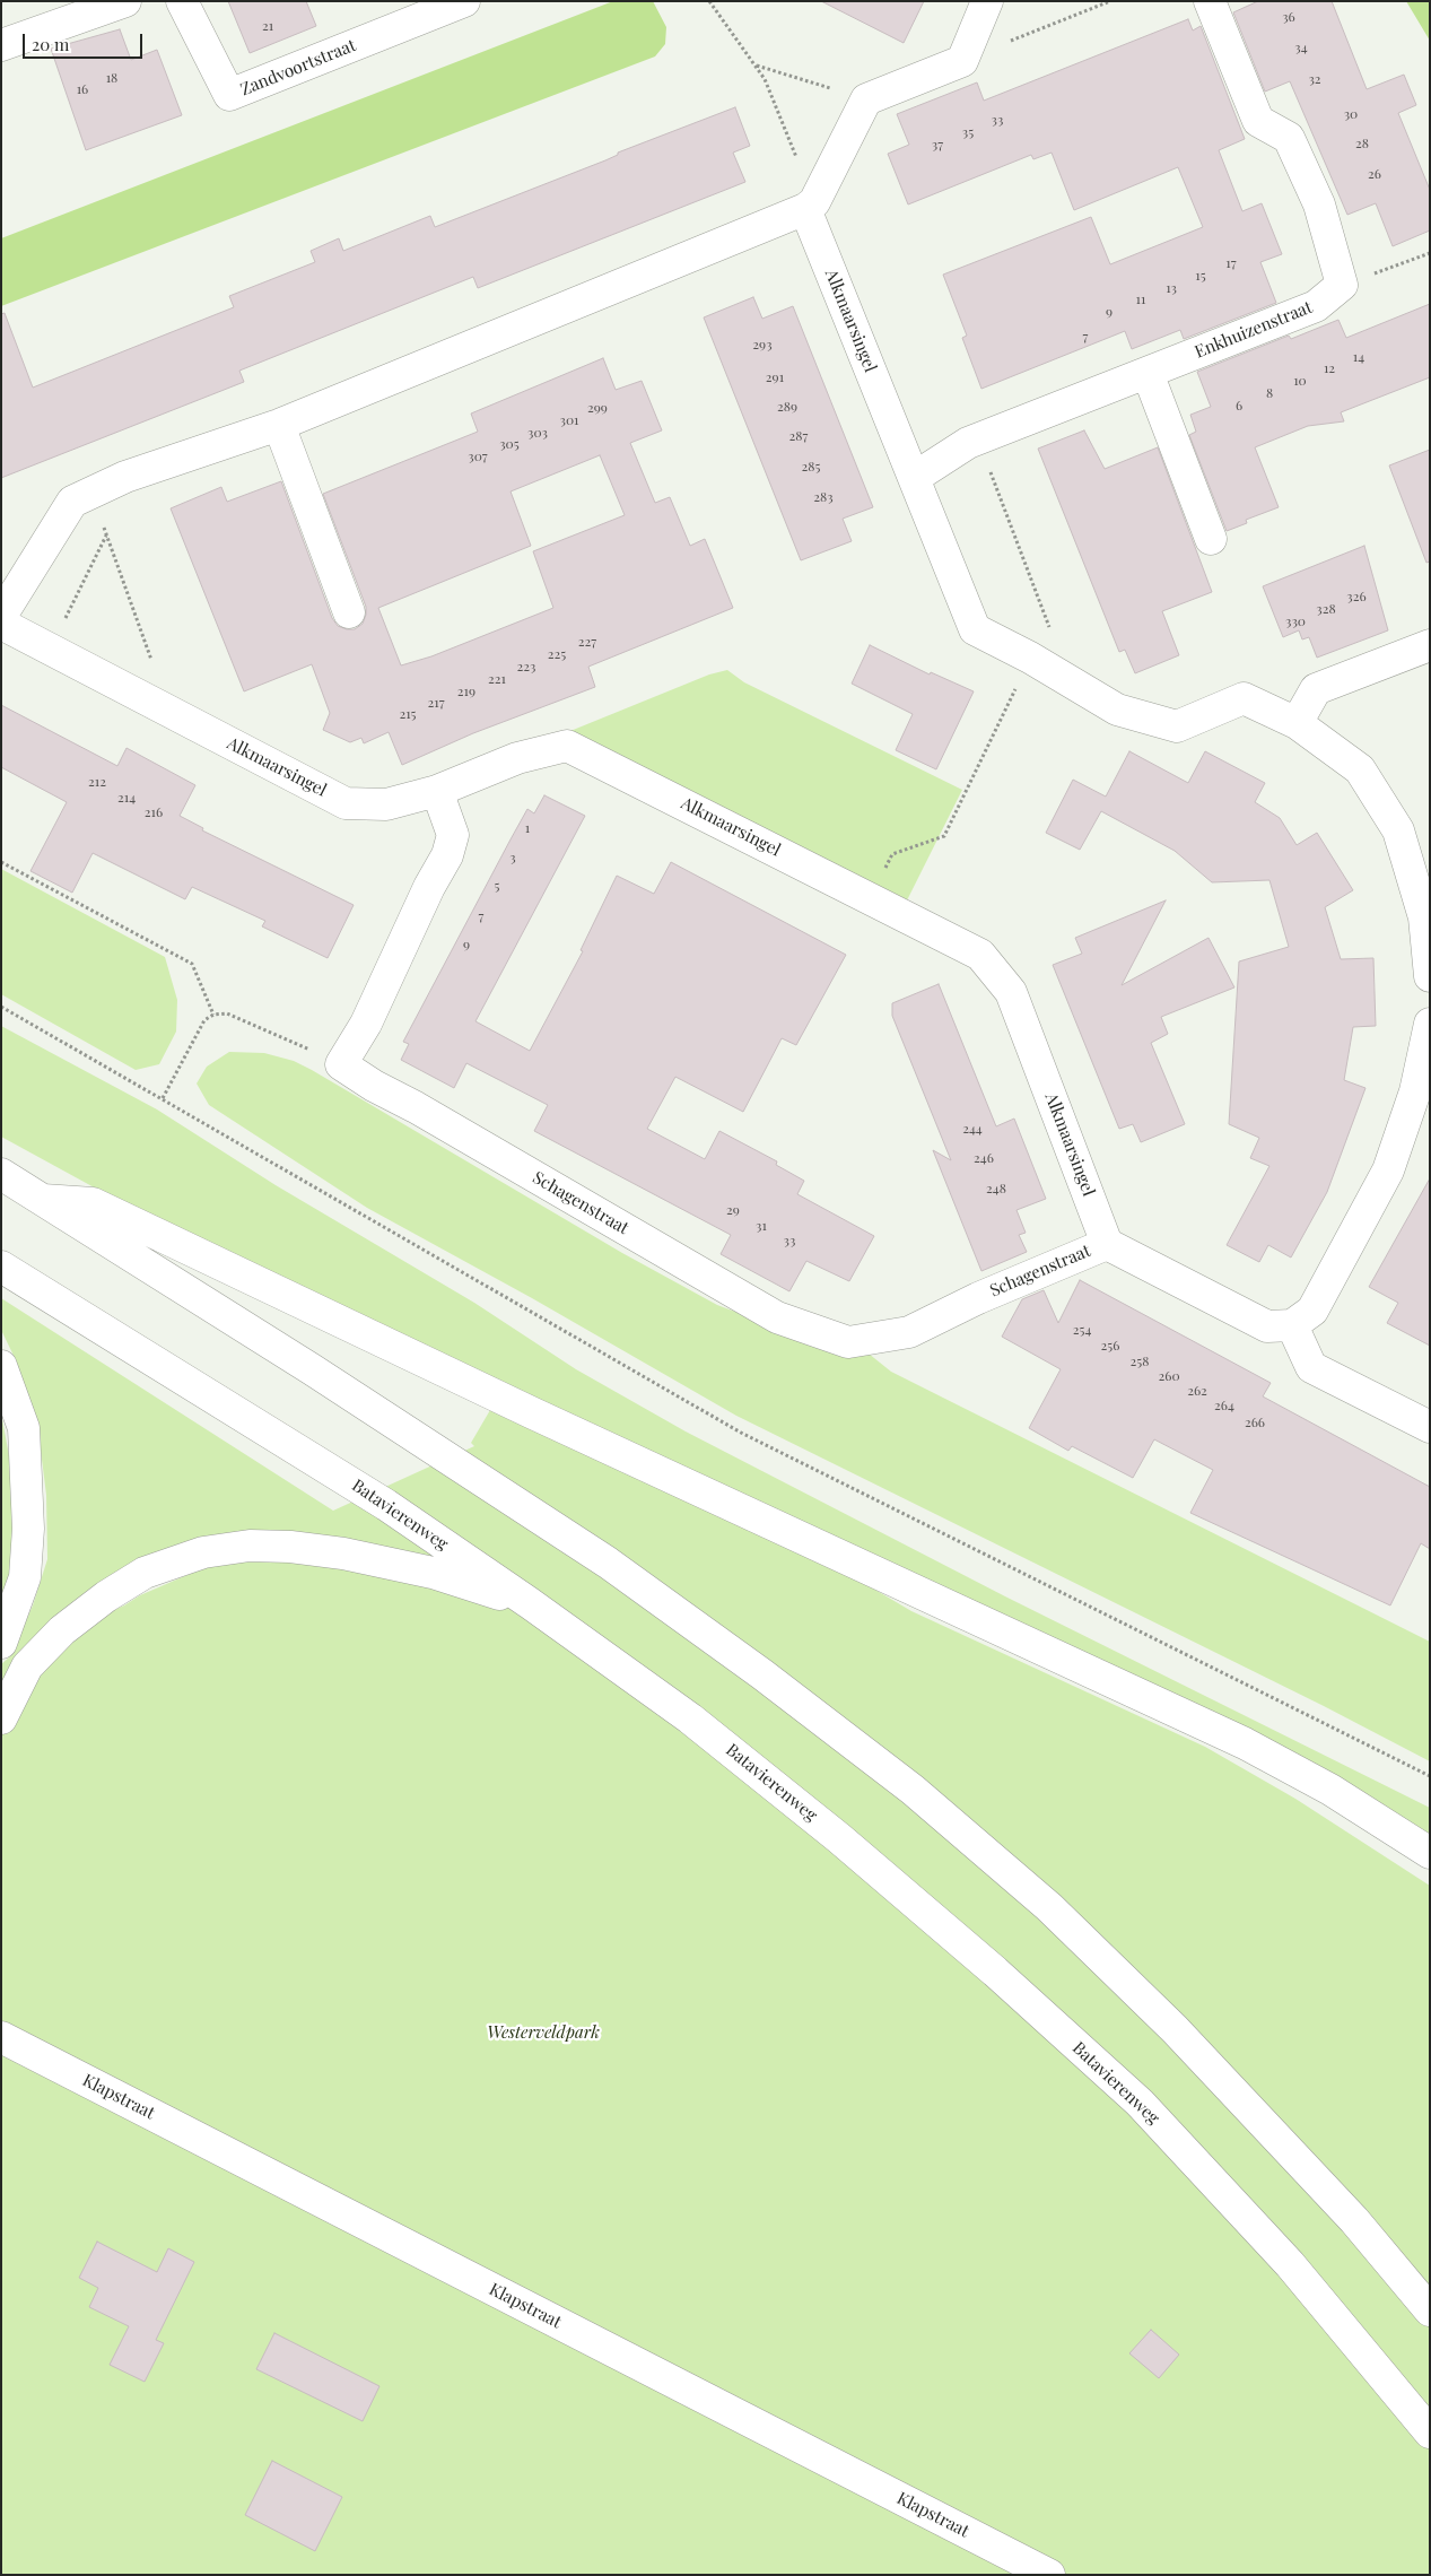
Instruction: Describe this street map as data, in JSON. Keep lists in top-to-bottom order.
{
  "streets": {
    "street": [
      "Zandvoortstraat",
      "Alkmaarsingel",
      "Enkhuizenstraat",
      "Schagenstraat",
      "Batavierenweg",
      "Klapstraat"
    ]
  },
  "crossings": [
    ["Alkmaarsingel", "Enkhuizenstraat"],
    ["Alkmaarsingel", "Schagenstraat"]
  ],
  "parks": ["Westerveldpark"],
  "house_numbers": [
    "36",
    "21",
    "34",
    "18",
    "32",
    "16",
    "30",
    "33",
    "35",
    "28",
    "37",
    "26",
    "17",
    "15",
    "13",
    "11",
    "9",
    "7",
    "293",
    "14",
    "12",
    "291",
    "10",
    "8",
    "6",
    "289",
    "299",
    "301",
    "303",
    "287",
    "305",
    "307",
    "285",
    "283",
    "326",
    "328",
    "330",
    "227",
    "225",
    "223",
    "221",
    "219",
    "217",
    "215",
    "212",
    "214",
    "216",
    "1",
    "3",
    "5",
    "7",
    "9",
    "244",
    "246",
    "248",
    "29",
    "31",
    "33",
    "254",
    "256",
    "258",
    "260",
    "262",
    "264",
    "266"
  ],
  "scale_bar": "20 m"
}
